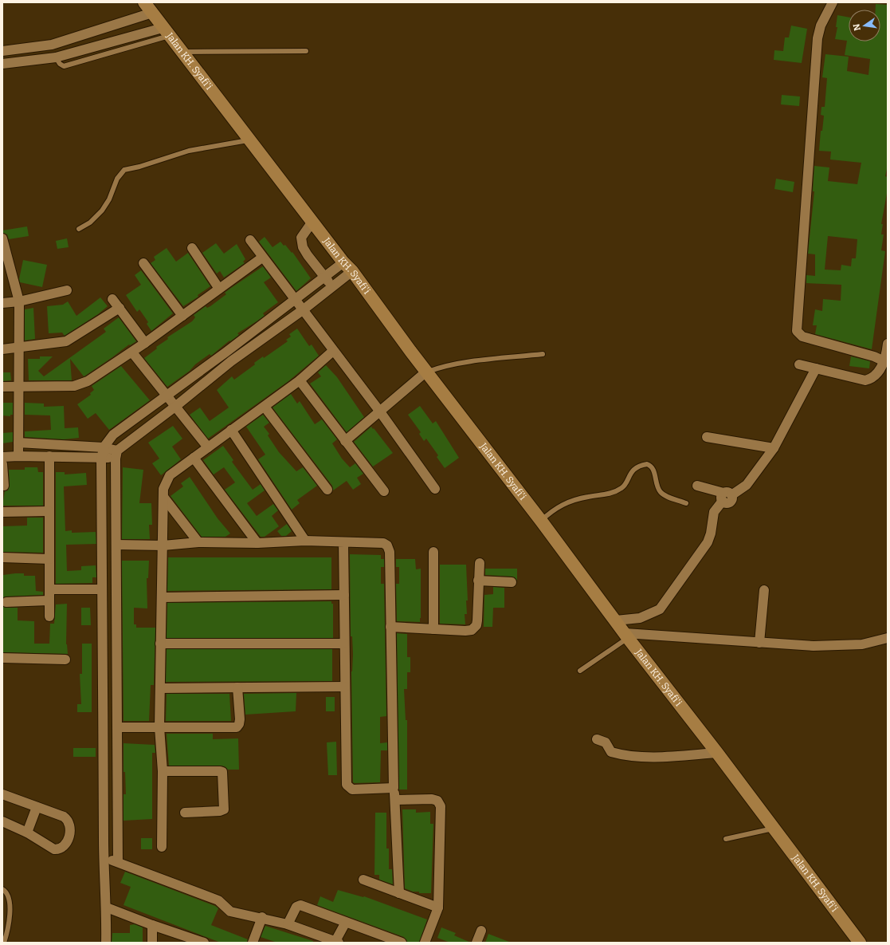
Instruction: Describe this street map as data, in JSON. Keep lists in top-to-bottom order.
{
  "streets": {
    "main road": ["Jalan KH. Syafi'i"]
  },
  "north": "left"
}
